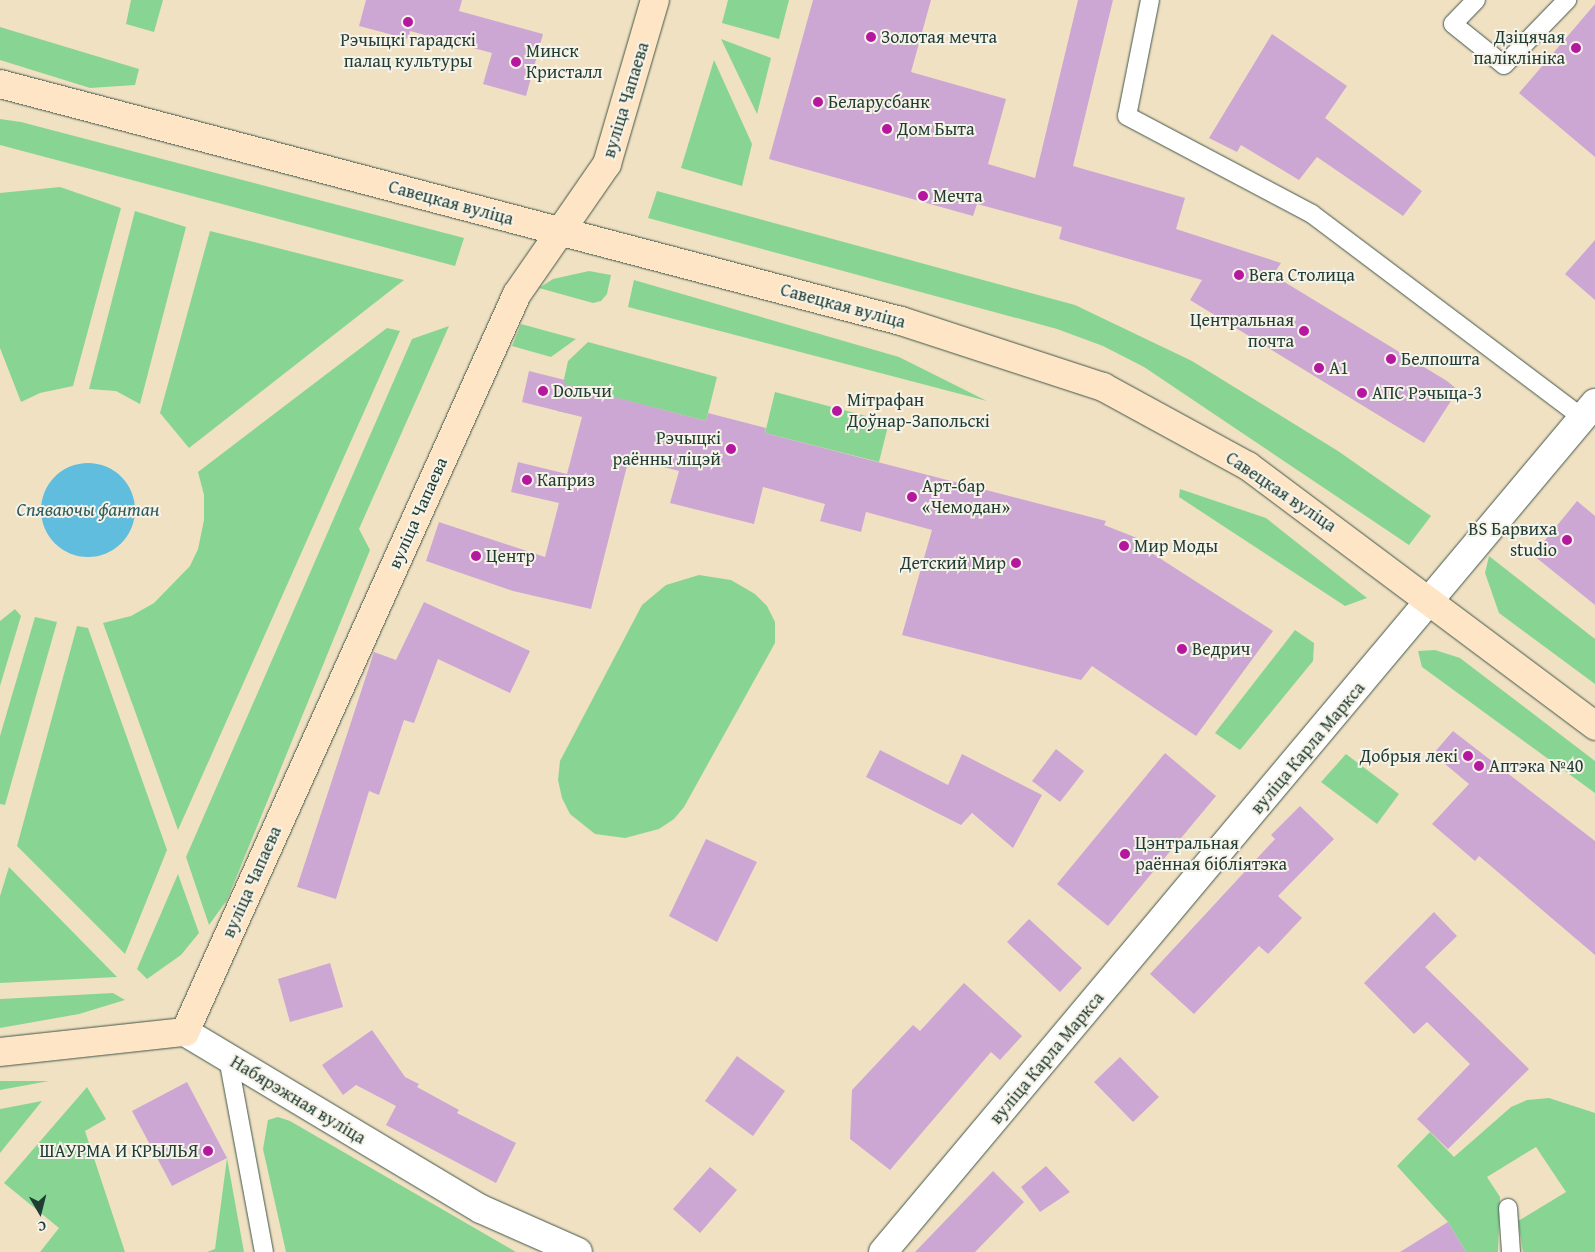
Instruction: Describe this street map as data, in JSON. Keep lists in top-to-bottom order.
{
  "streets": {
    "street": [
      "вуліца Чапаева",
      "Савецкая вуліца",
      "вуліца Карла Маркса",
      "Набярэжная вуліца"
    ]
  },
  "crossings": [
    ["вуліца Чапаева", "Савецкая вуліца"],
    ["вуліца Чапаева", "Набярэжная вуліца"],
    ["Савецкая вуліца", "вуліца Карла Маркса"]
  ],
  "water": ["Спяваючы фантан"],
  "places": [
    "Рэчыцкі гарадскі палац культуры",
    "Золотая мечта",
    "Дзіцячая паліклініка",
    "Минск Кристалл",
    "Беларусбанк",
    "Дом Быта",
    "Мечта",
    "Вега Столица",
    "Центральная почта",
    "Белпошта",
    "A1",
    "Doльчи",
    "АПС Рэчыца-3",
    "Мітрафан Доўнар-Запольскі",
    "Рэчыцкі раённы ліцэй",
    "Каприз",
    "Арт-бар «Чемодан»",
    "BS Барвиха studio",
    "Мир Моды",
    "Центр",
    "Детский Мир",
    "Ведрич",
    "Добрыя лекі",
    "Аптэка №40",
    "Цэнтральная раённая бібліятэка",
    "ШАУРМА И КРЫЛЬЯ"
  ],
  "north": "bottom"
}
